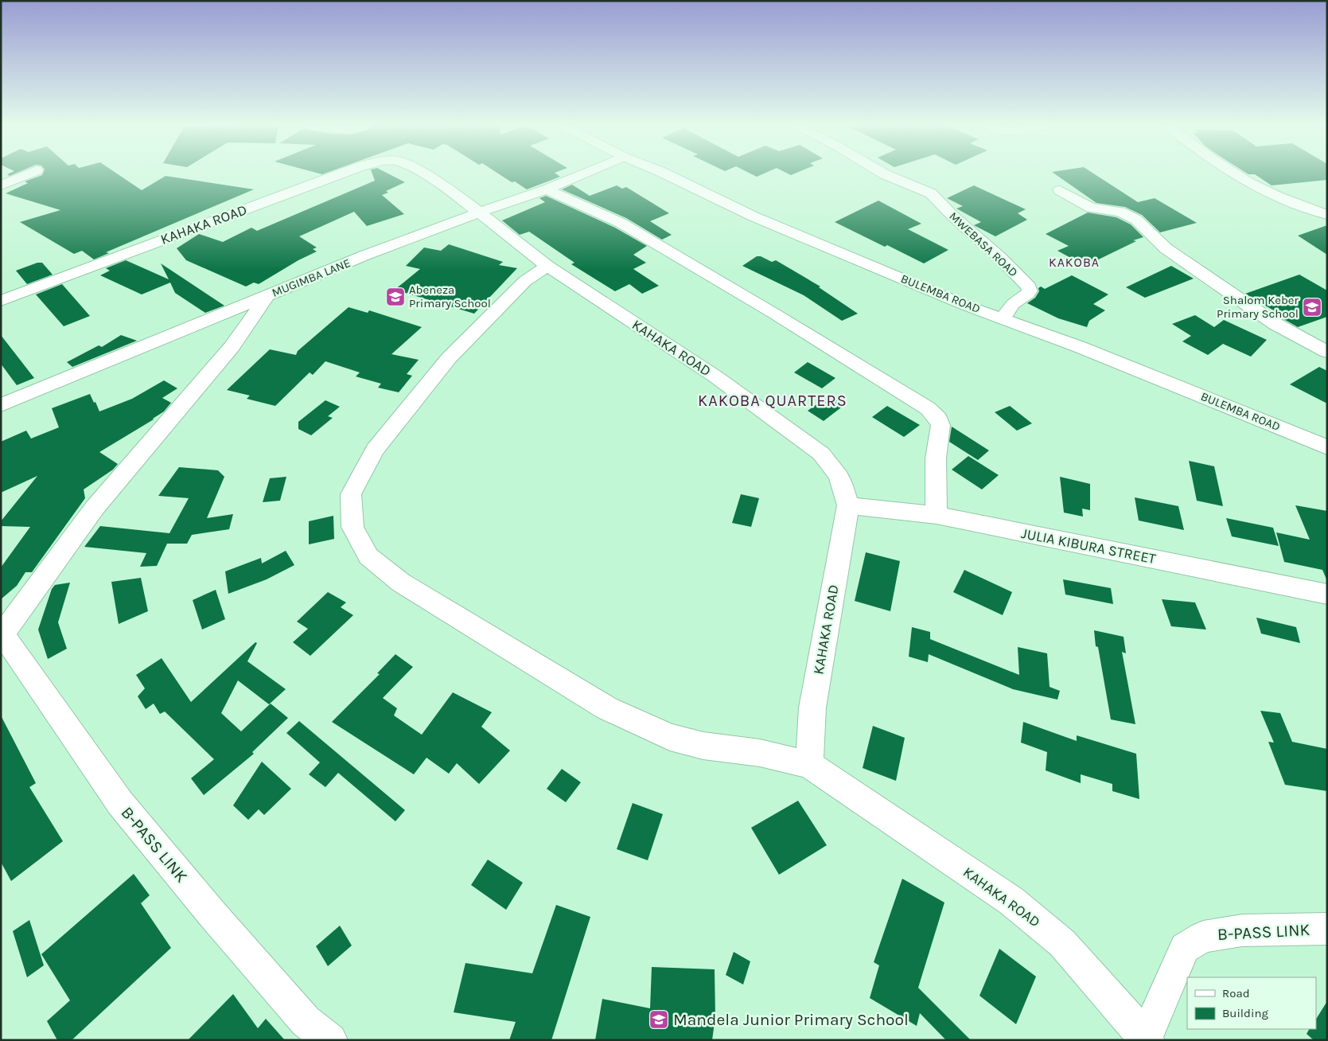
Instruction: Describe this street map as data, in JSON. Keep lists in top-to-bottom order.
{
  "streets": {
    "street": [
      "KAHAKA ROAD",
      "MWEBASA ROAD",
      "MUGIMBA LANE",
      "BULEMBA ROAD",
      "JULIA KIBURA STREET",
      "B-PASS LINK"
    ]
  },
  "crossings": [
    ["KAHAKA ROAD", "MUGIMBA LANE"],
    ["KAHAKA ROAD", "JULIA KIBURA STREET"],
    ["KAHAKA ROAD", "B-PASS LINK"],
    ["MWEBASA ROAD", "BULEMBA ROAD"]
  ],
  "districts": ["KAKOBA", "KAKOBA QUARTERS"],
  "places": {
    "school or university": ["Abeneza Primary School", "Shalom Keber Primary School", "Mandela Junior Primary School"]
  },
  "legend": ["Road", "Building"]
}
